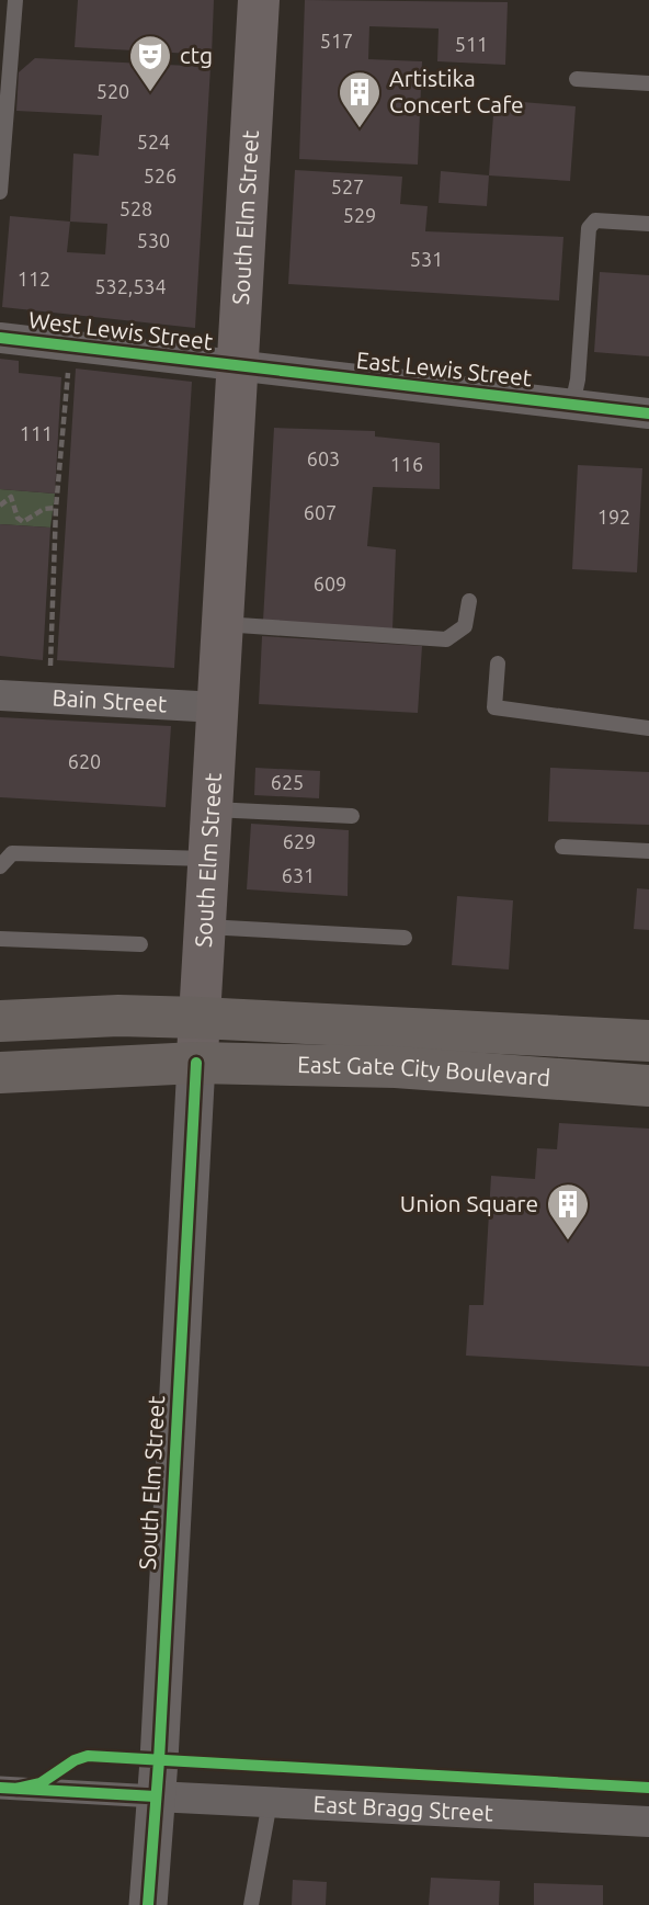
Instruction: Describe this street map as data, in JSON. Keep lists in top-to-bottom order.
{
  "streets": {
    "main road": ["South Elm Street", "East Gate City Boulevard"],
    "street": [
      "West Lewis Street",
      "East Lewis Street",
      "Bain Street",
      "East Bragg Street"
    ]
  },
  "crossings": [
    ["South Elm Street", "West Lewis Street"],
    ["South Elm Street", "East Lewis Street"],
    ["South Elm Street", "Bain Street"],
    ["South Elm Street", "East Gate City Boulevard"],
    ["South Elm Street", "East Bragg Street"],
    ["West Lewis Street", "East Lewis Street"]
  ],
  "places": {
    "theatre": ["ctg"],
    "building": ["Artistika Concert Cafe", "Union Square"]
  },
  "house_numbers": [
    "517",
    "511",
    "520",
    "524",
    "526",
    "527",
    "528",
    "529",
    "530",
    "531",
    "112",
    "532,534",
    "111",
    "603",
    "116",
    "607",
    "192",
    "609",
    "620",
    "625",
    "629",
    "631"
  ]
}
